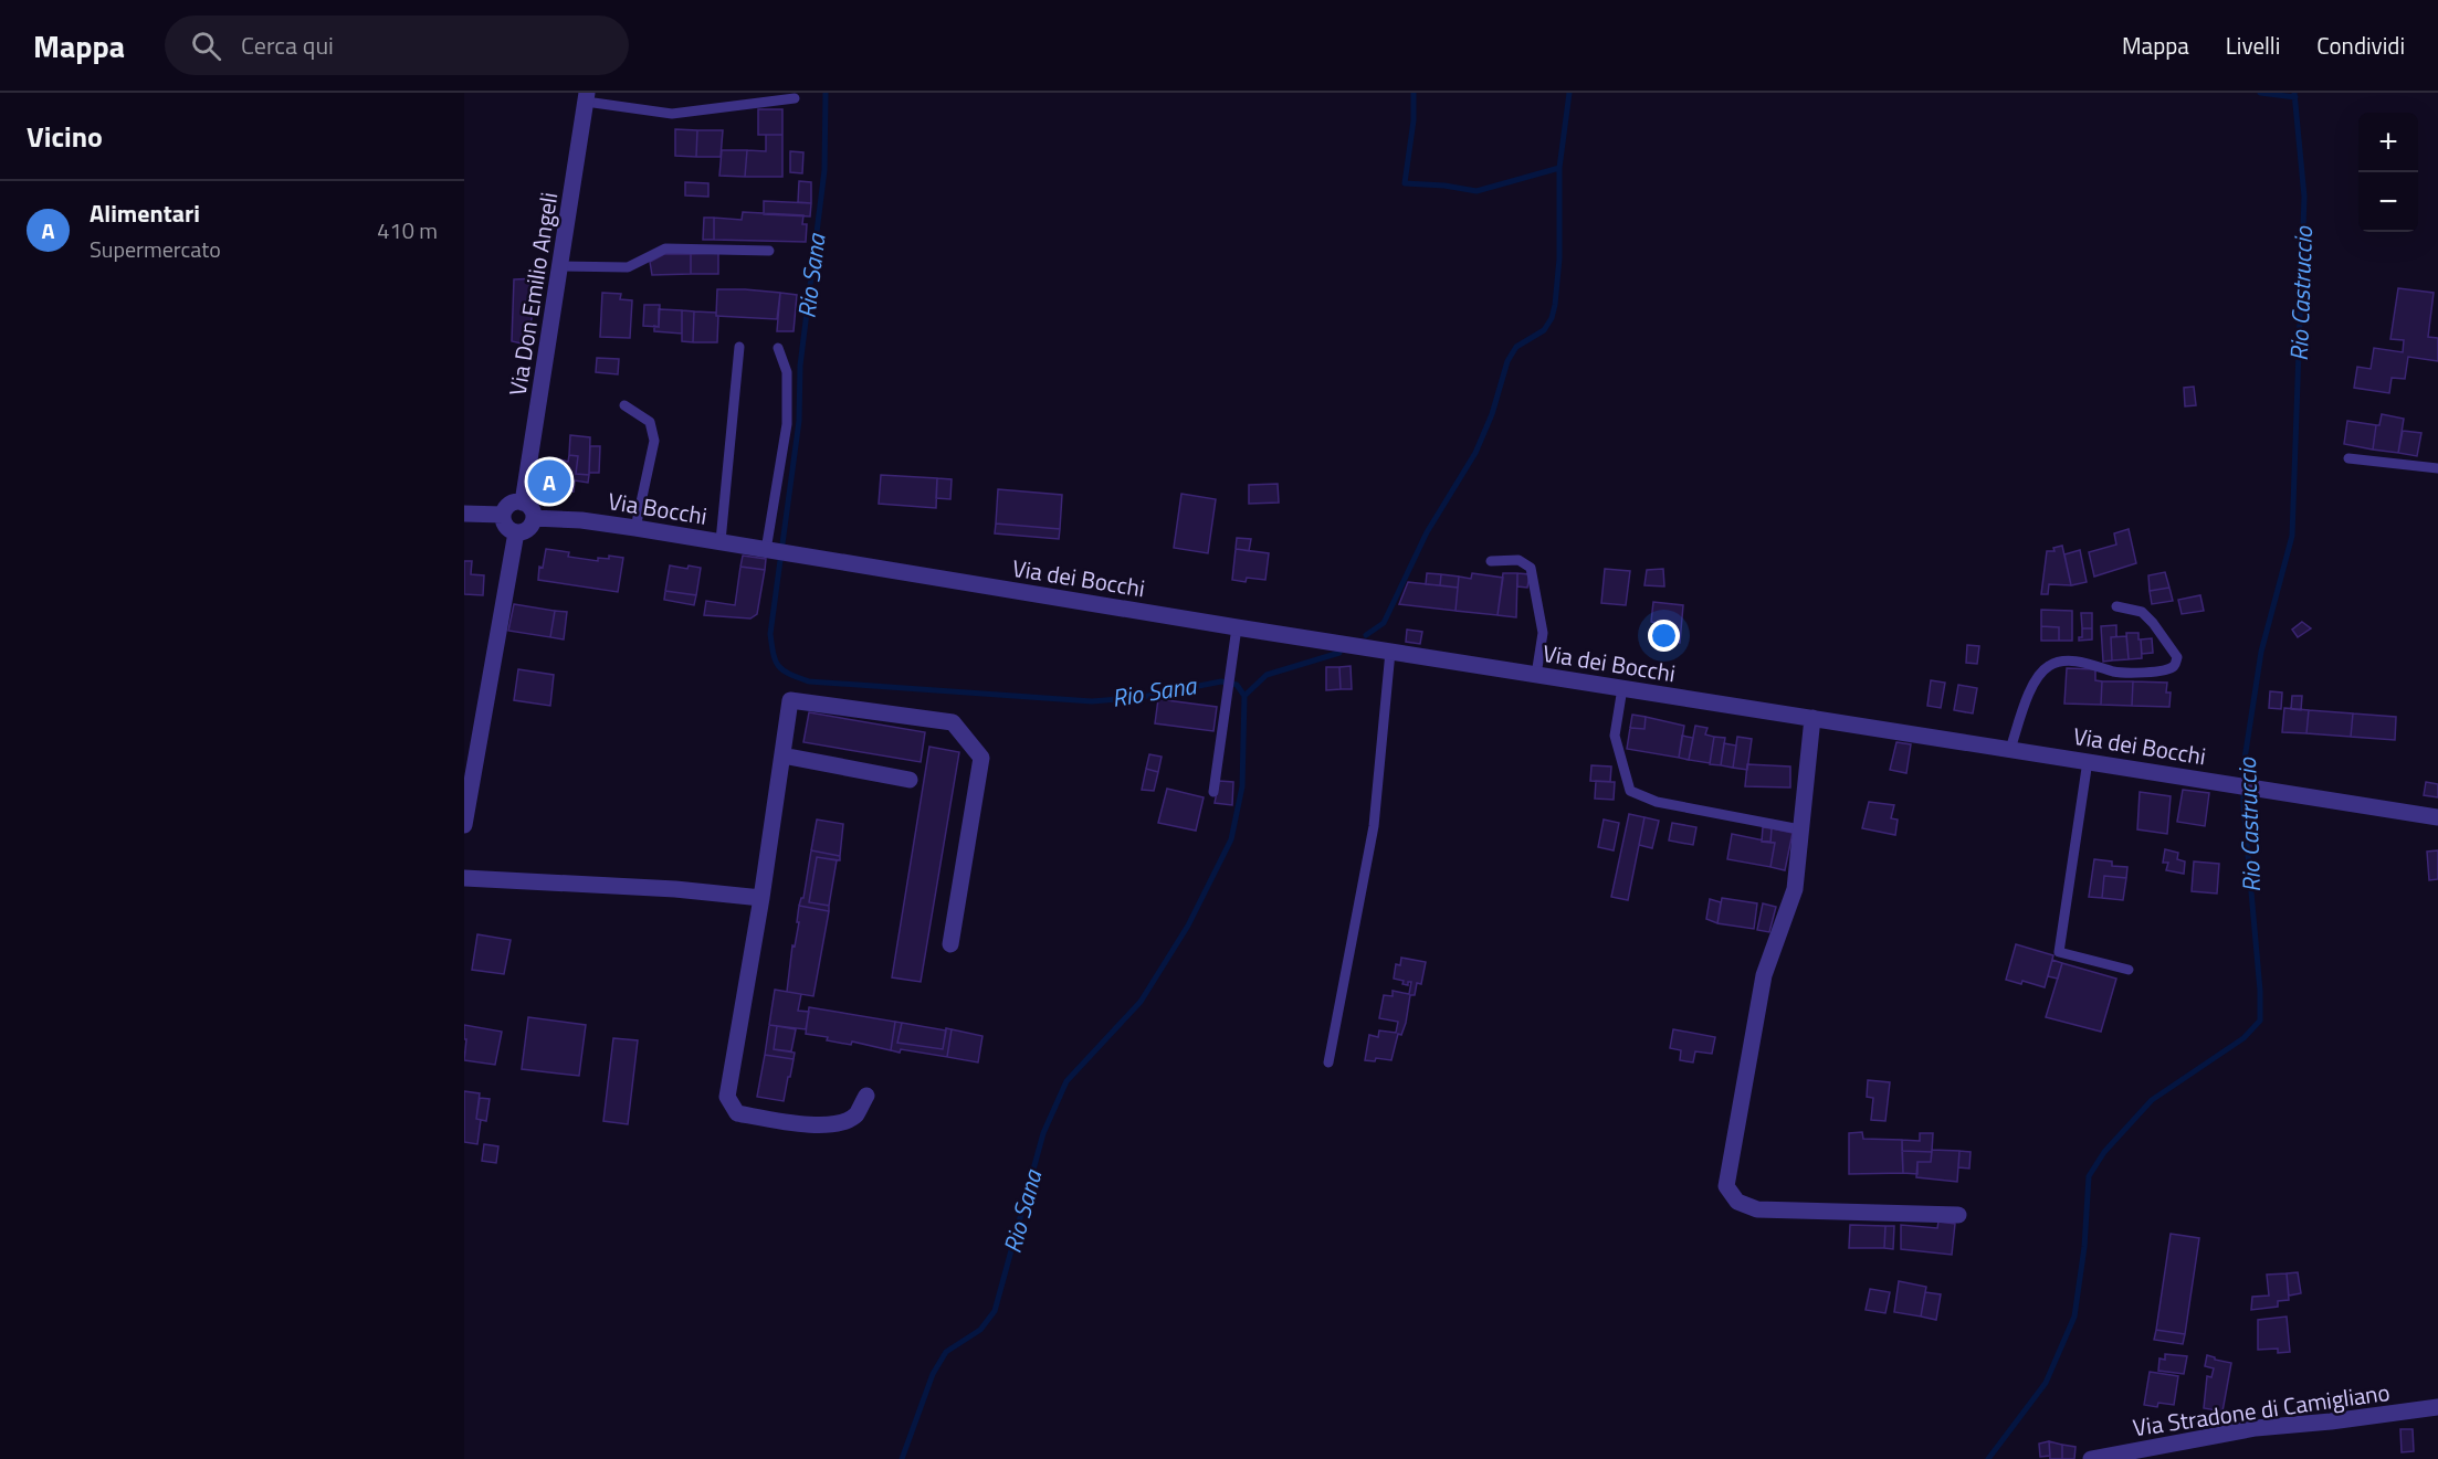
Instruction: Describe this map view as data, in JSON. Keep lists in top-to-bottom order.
{
  "streets": {
    "street": [
      "Via Don Emilio Angeli",
      "Via Bocchi",
      "Via dei Bocchi",
      "Via Stradone di Camigliano"
    ]
  },
  "crossings": [
    ["Via Don Emilio Angeli", "Via Bocchi"],
    ["Via Bocchi", "Via dei Bocchi"]
  ],
  "water": ["Rio Sana", "Rio Castruccio"],
  "page": {
    "header": "Mappa",
    "search": "Cerca qui",
    "nav": ["Mappa", "Livelli", "Condividi"],
    "heading": "Vicino",
    "map_buttons": ["+", "−"],
    "list": [
      {
        "mark": "A",
        "name": "Alimentari",
        "note": "Supermercato",
        "value": "410 m"
      }
    ],
    "pins": "A"
  }
}
